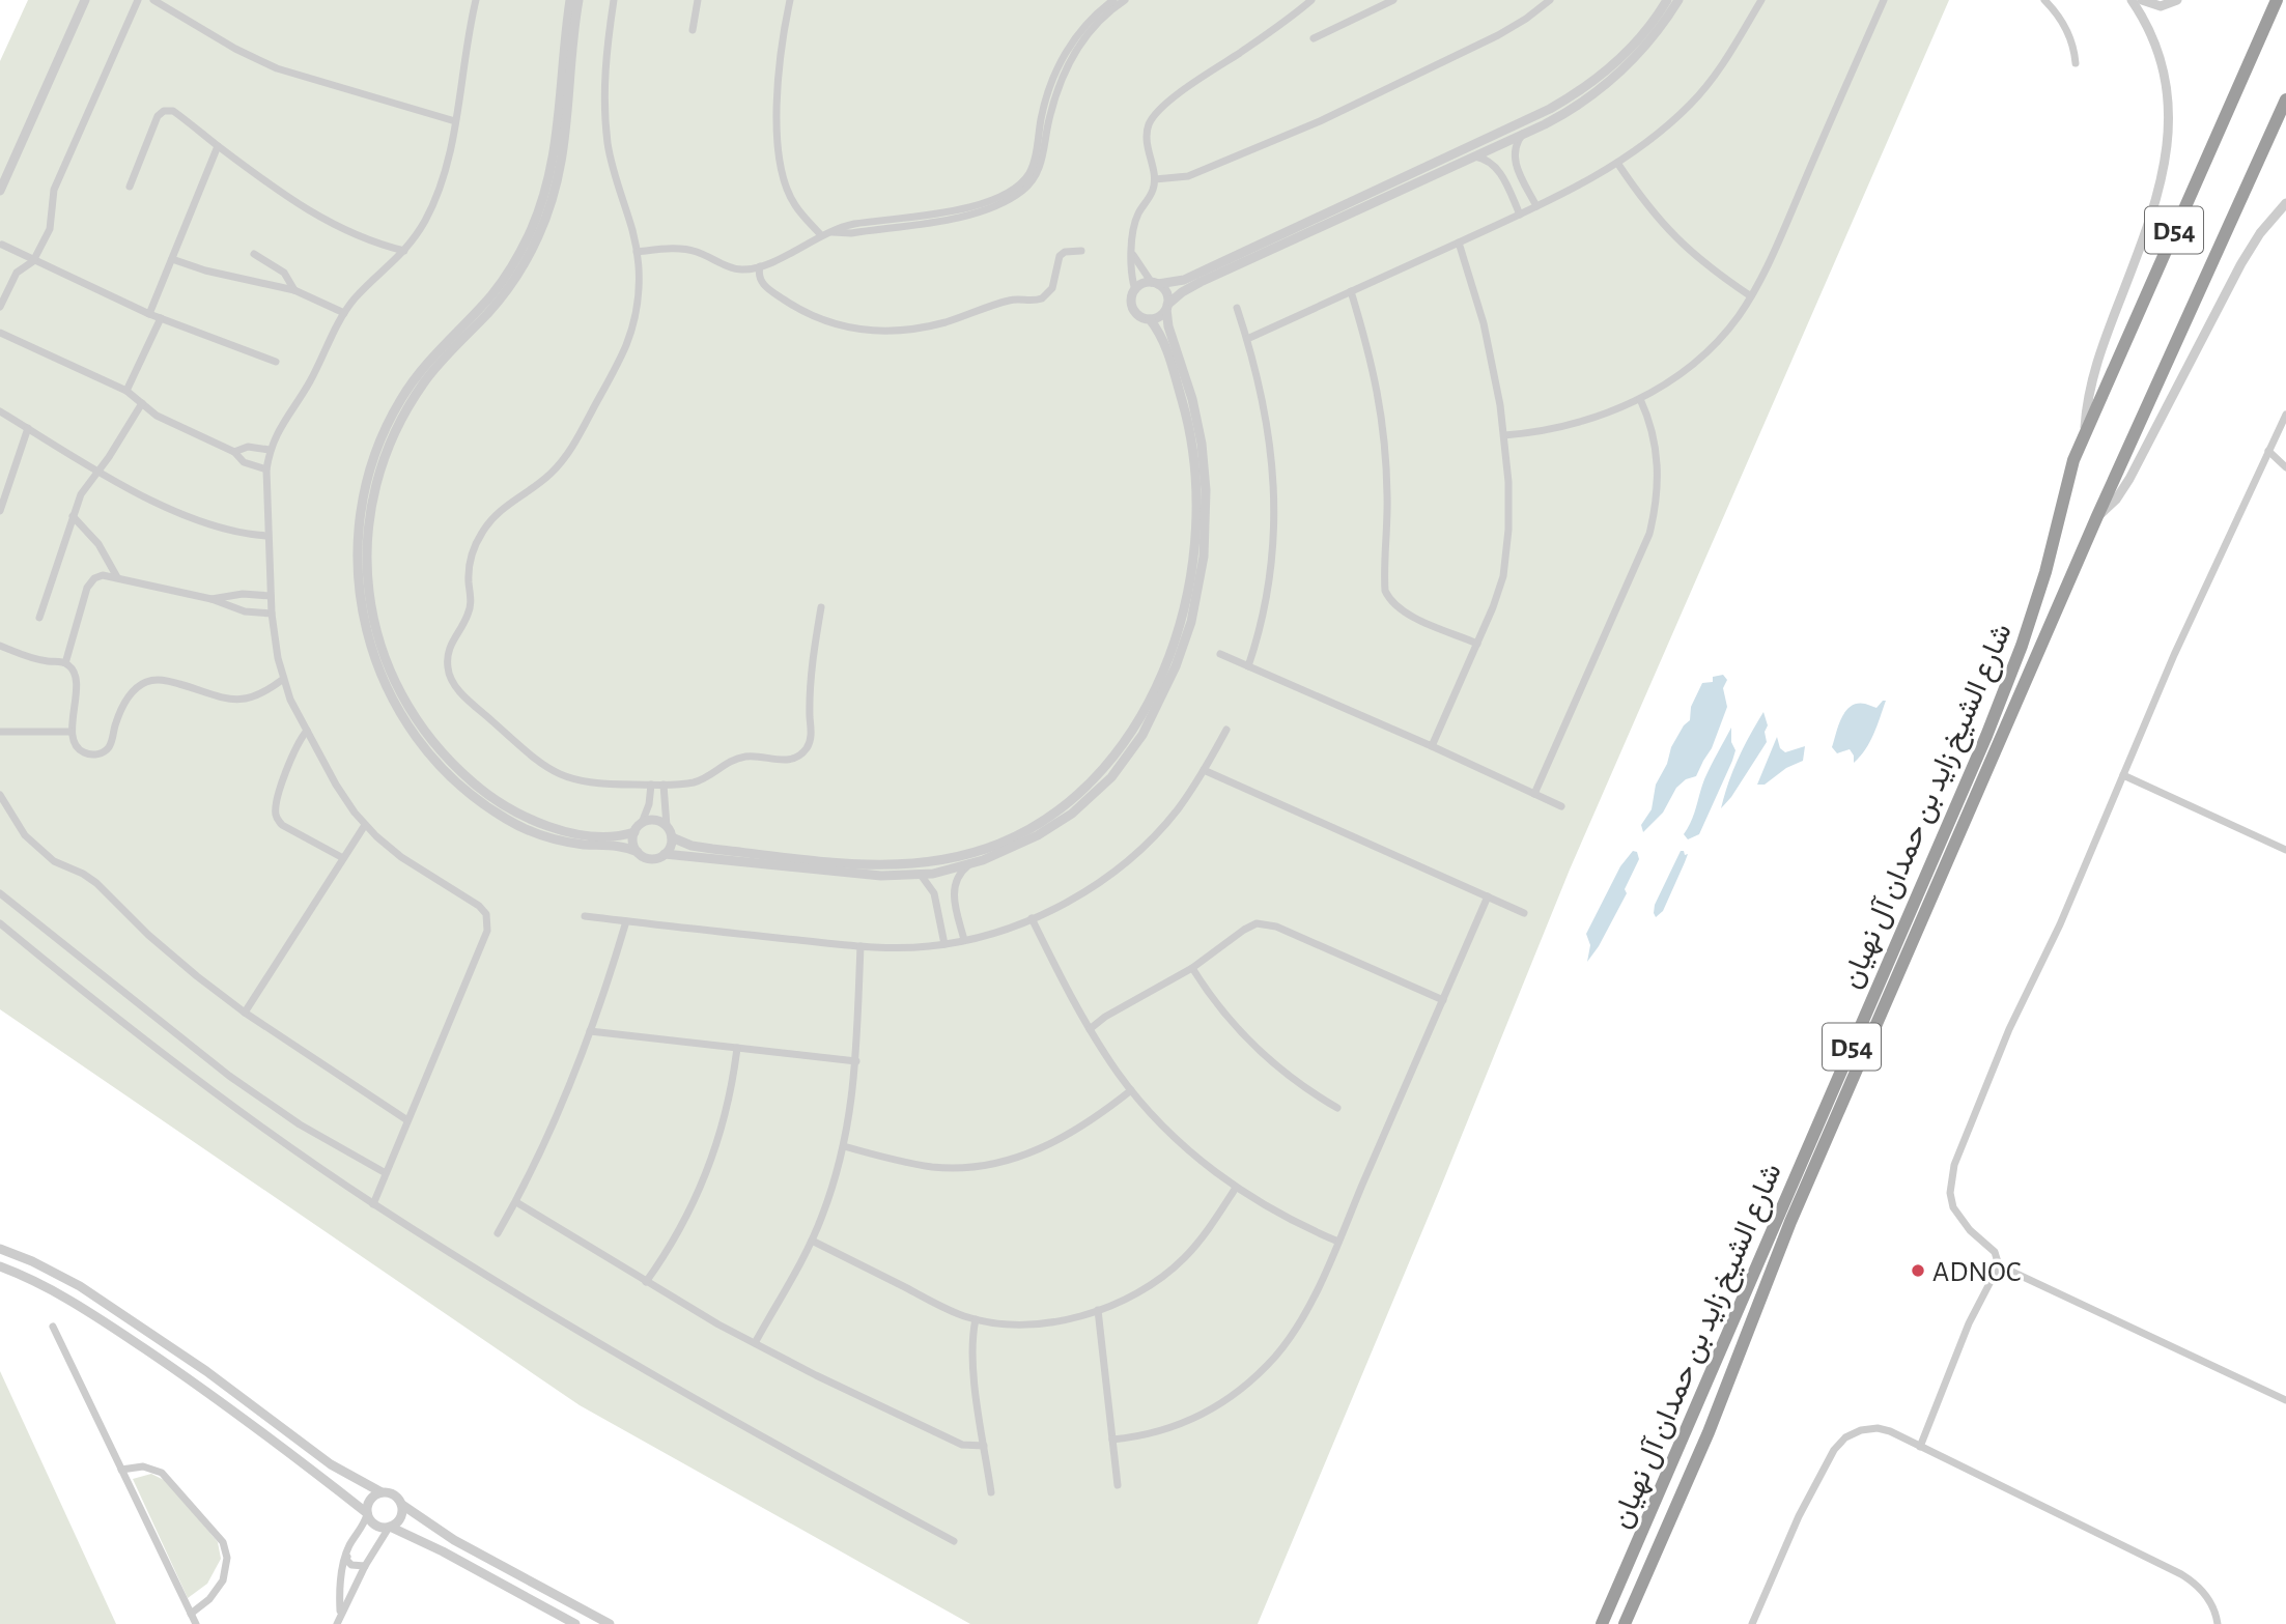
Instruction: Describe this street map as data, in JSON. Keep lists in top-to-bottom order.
{
  "streets": {
    "highway": ["D54", "شارع الشيخ زايد بن حمدان آل نهيان"]
  },
  "places": ["ADNOC"]
}
